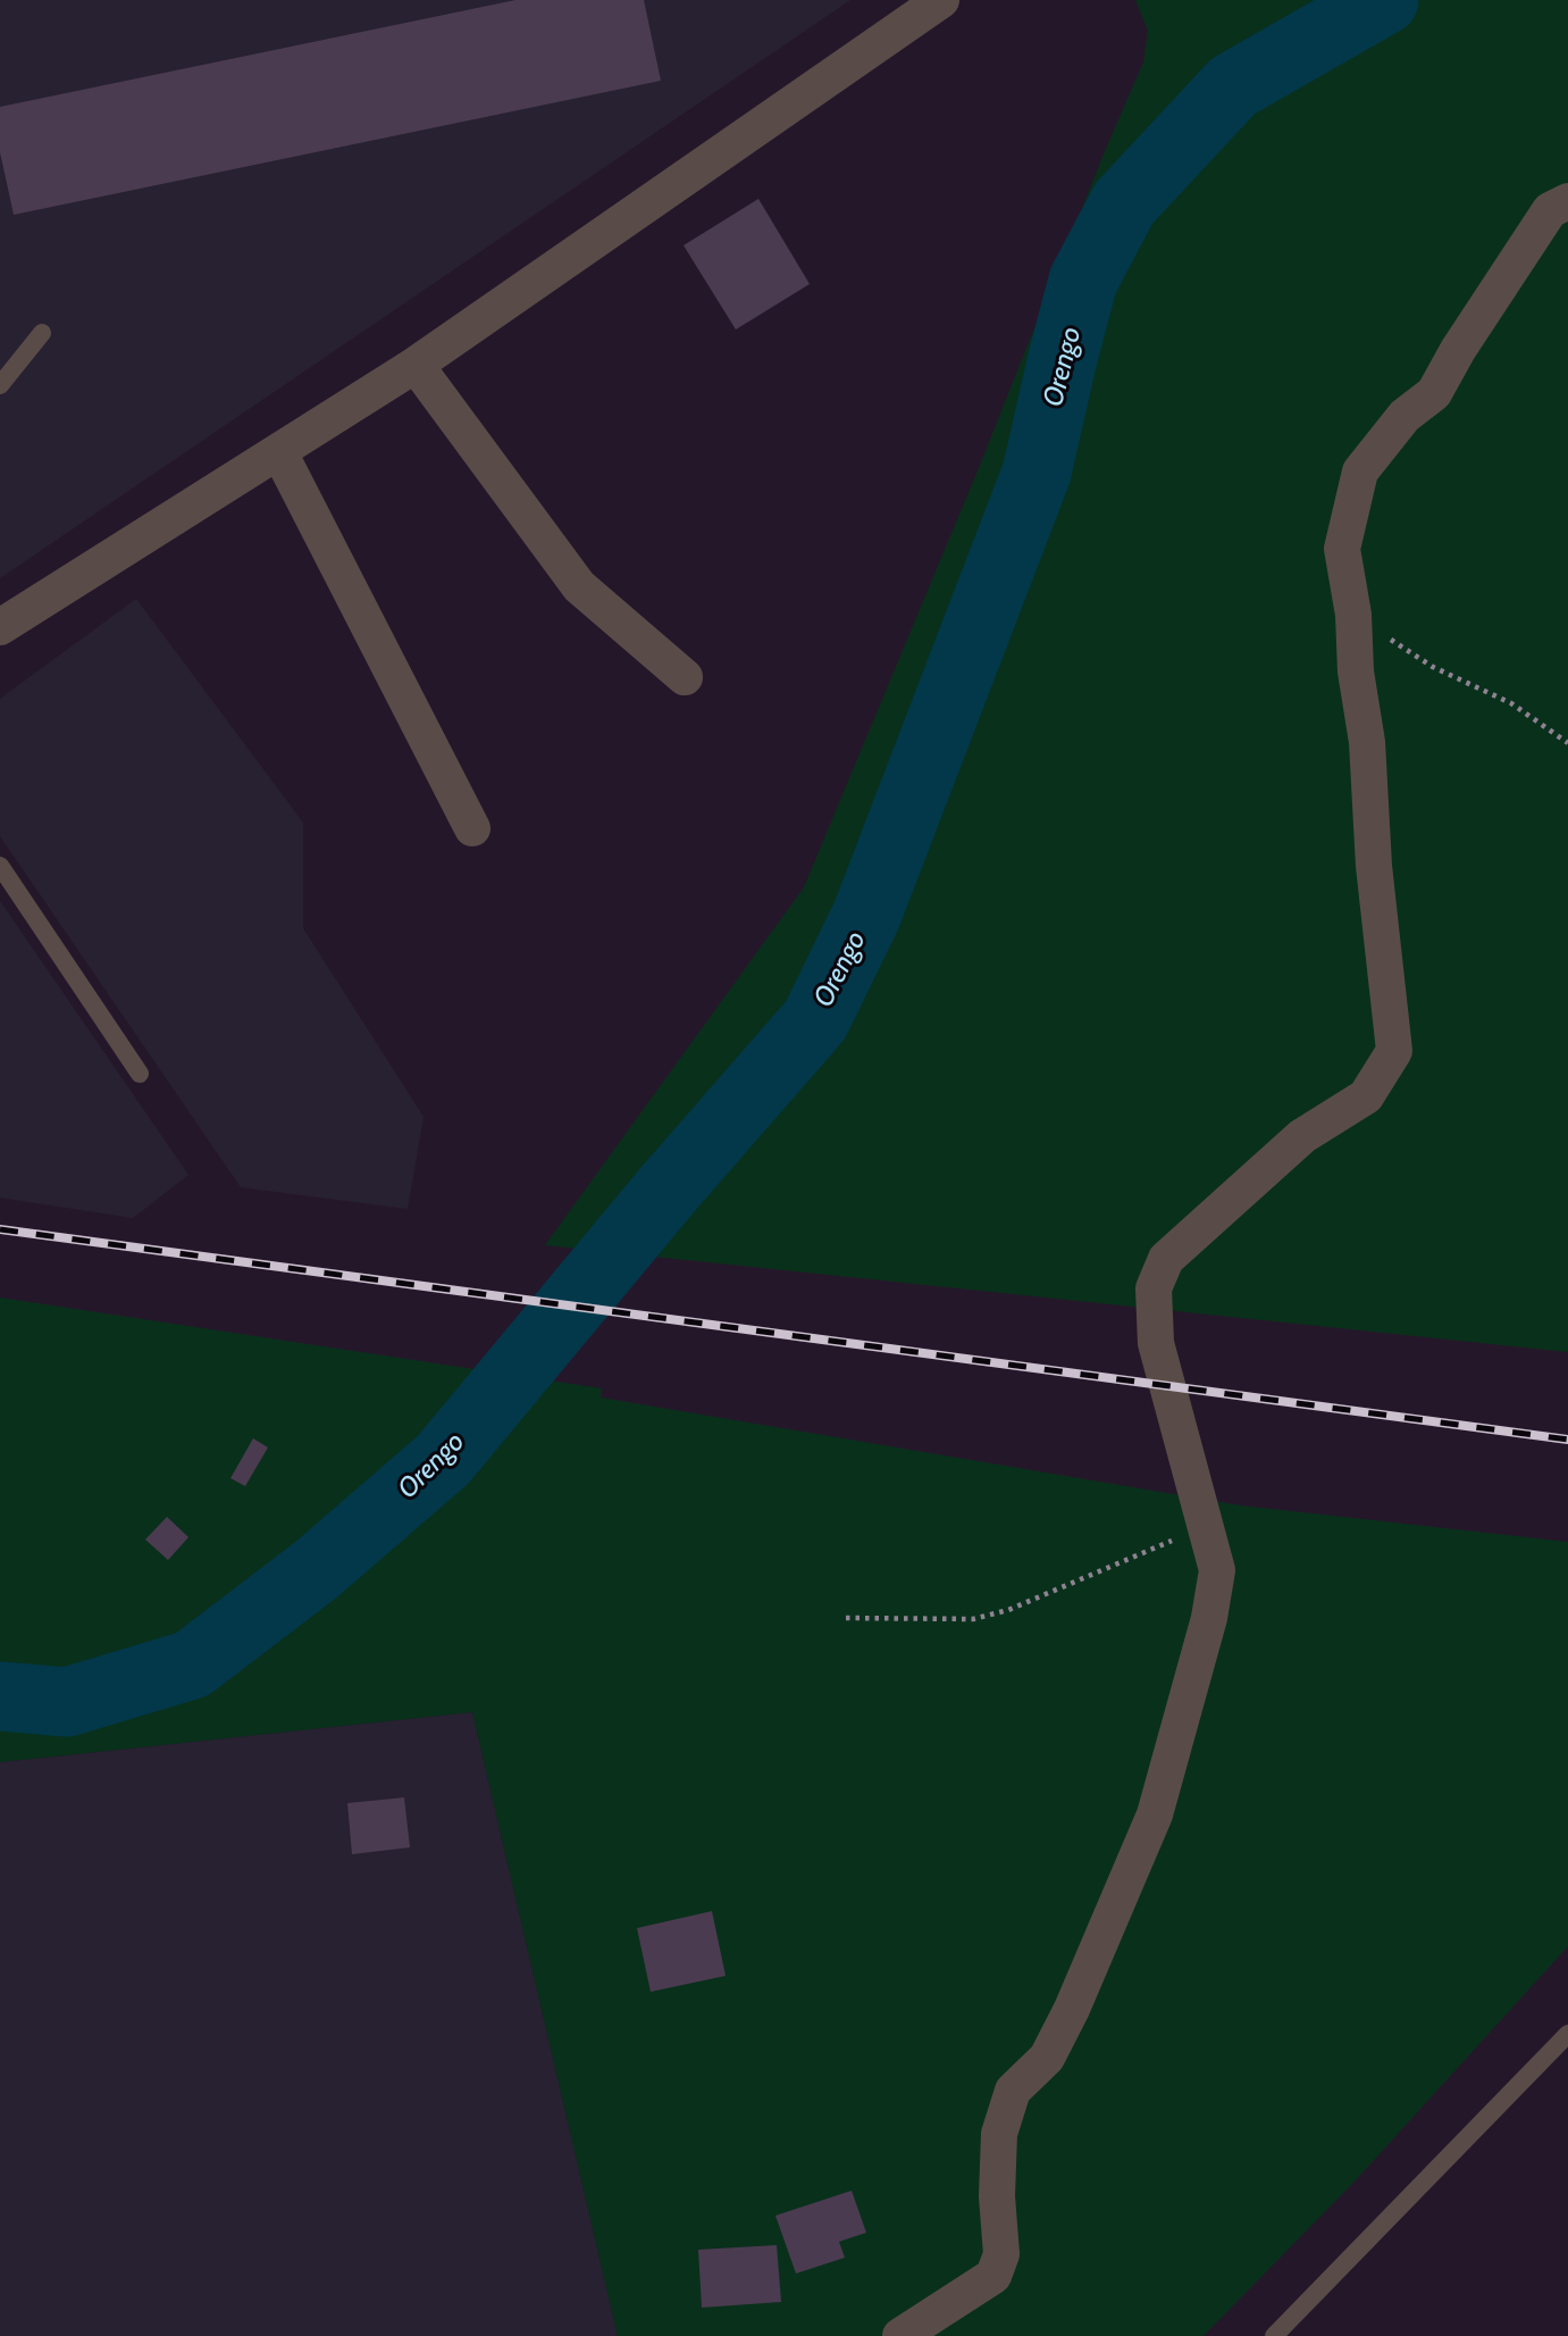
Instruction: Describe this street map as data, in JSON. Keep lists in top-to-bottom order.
{
  "water": ["Orengo"]
}
